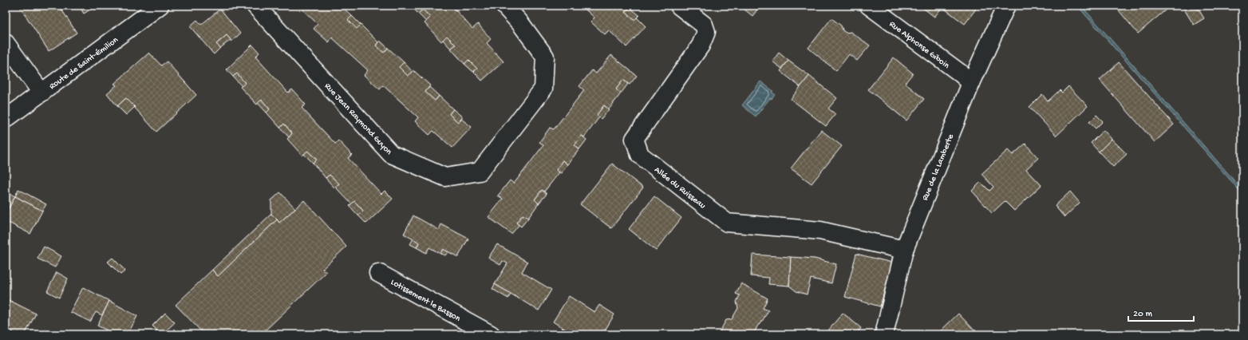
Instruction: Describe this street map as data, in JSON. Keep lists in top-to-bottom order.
{
  "streets": {
    "street": [
      "Rue Alphonse Giboin",
      "Route de Saint-Émilion",
      "Rue Jean Raymond Guyon",
      "Rue de la Lamberte",
      "Allée du Ruisseau",
      "Lotissement le Basson"
    ]
  },
  "crossings": [
    ["Rue Alphonse Giboin", "Rue de la Lamberte"],
    ["Rue de la Lamberte", "Allée du Ruisseau"]
  ],
  "scale_bar": "20 m"
}
